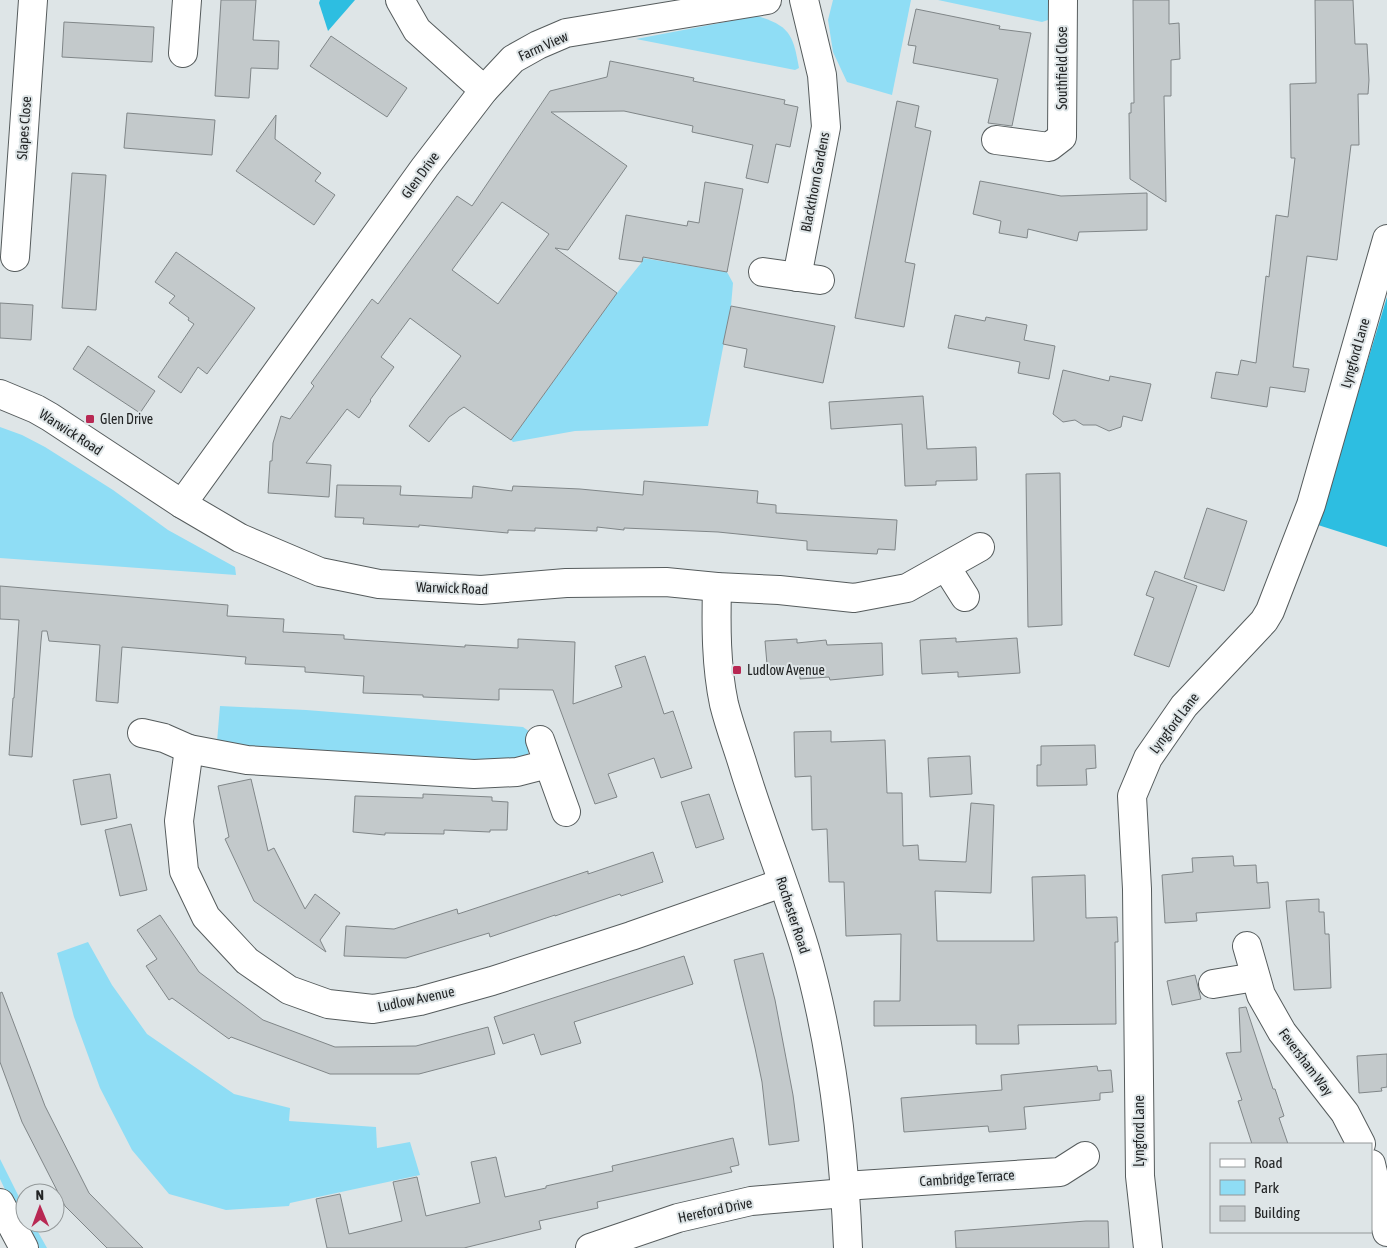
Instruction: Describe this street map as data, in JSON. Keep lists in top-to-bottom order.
{
  "streets": {
    "street": [
      "Farm View",
      "Southfield Close",
      "Slapes Close",
      "Glen Drive",
      "Blackthorn Gardens",
      "Lyngford Lane",
      "Warwick Road",
      "Rochester Road",
      "Ludlow Avenue",
      "Feversham Way",
      "Cambridge Terrace",
      "Hereford Drive"
    ]
  },
  "crossings": [
    ["Farm View", "Glen Drive"],
    ["Glen Drive", "Warwick Road"],
    ["Warwick Road", "Rochester Road"],
    ["Rochester Road", "Ludlow Avenue"],
    ["Rochester Road", "Cambridge Terrace"],
    ["Rochester Road", "Hereford Drive"],
    ["Cambridge Terrace", "Hereford Drive"]
  ],
  "places": {
    "transit": ["Glen Drive", "Ludlow Avenue"]
  },
  "legend": ["Road", "Park", "Building"],
  "north": "top"
}
